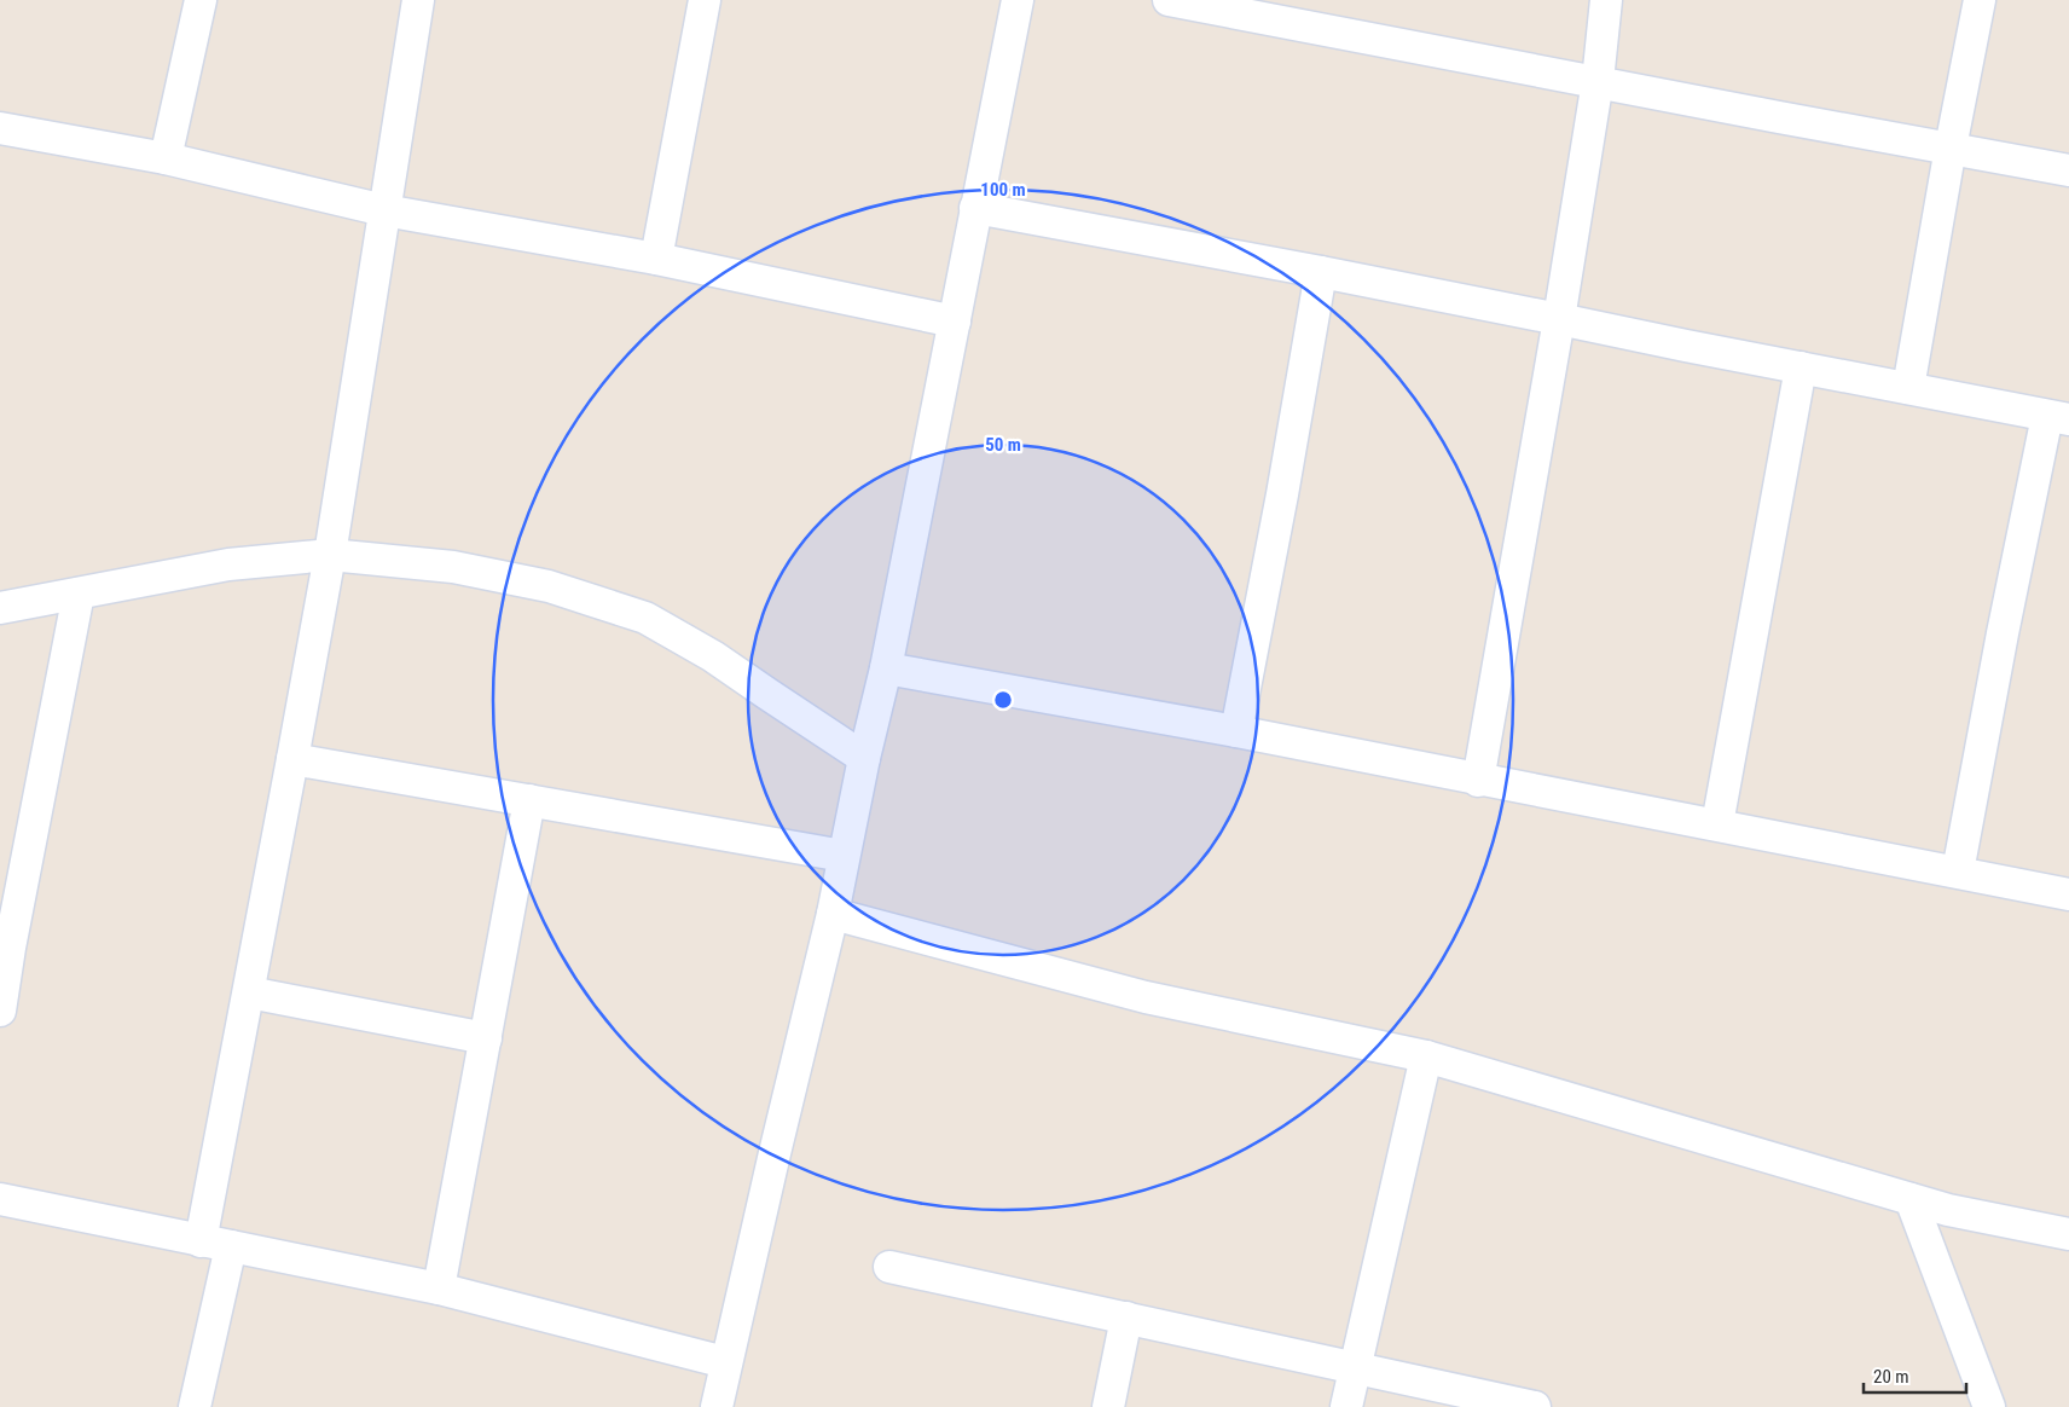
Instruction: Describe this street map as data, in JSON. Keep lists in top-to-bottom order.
{
  "scale_bar": "20 m",
  "rings": ["100 m", "50 m"]
}
